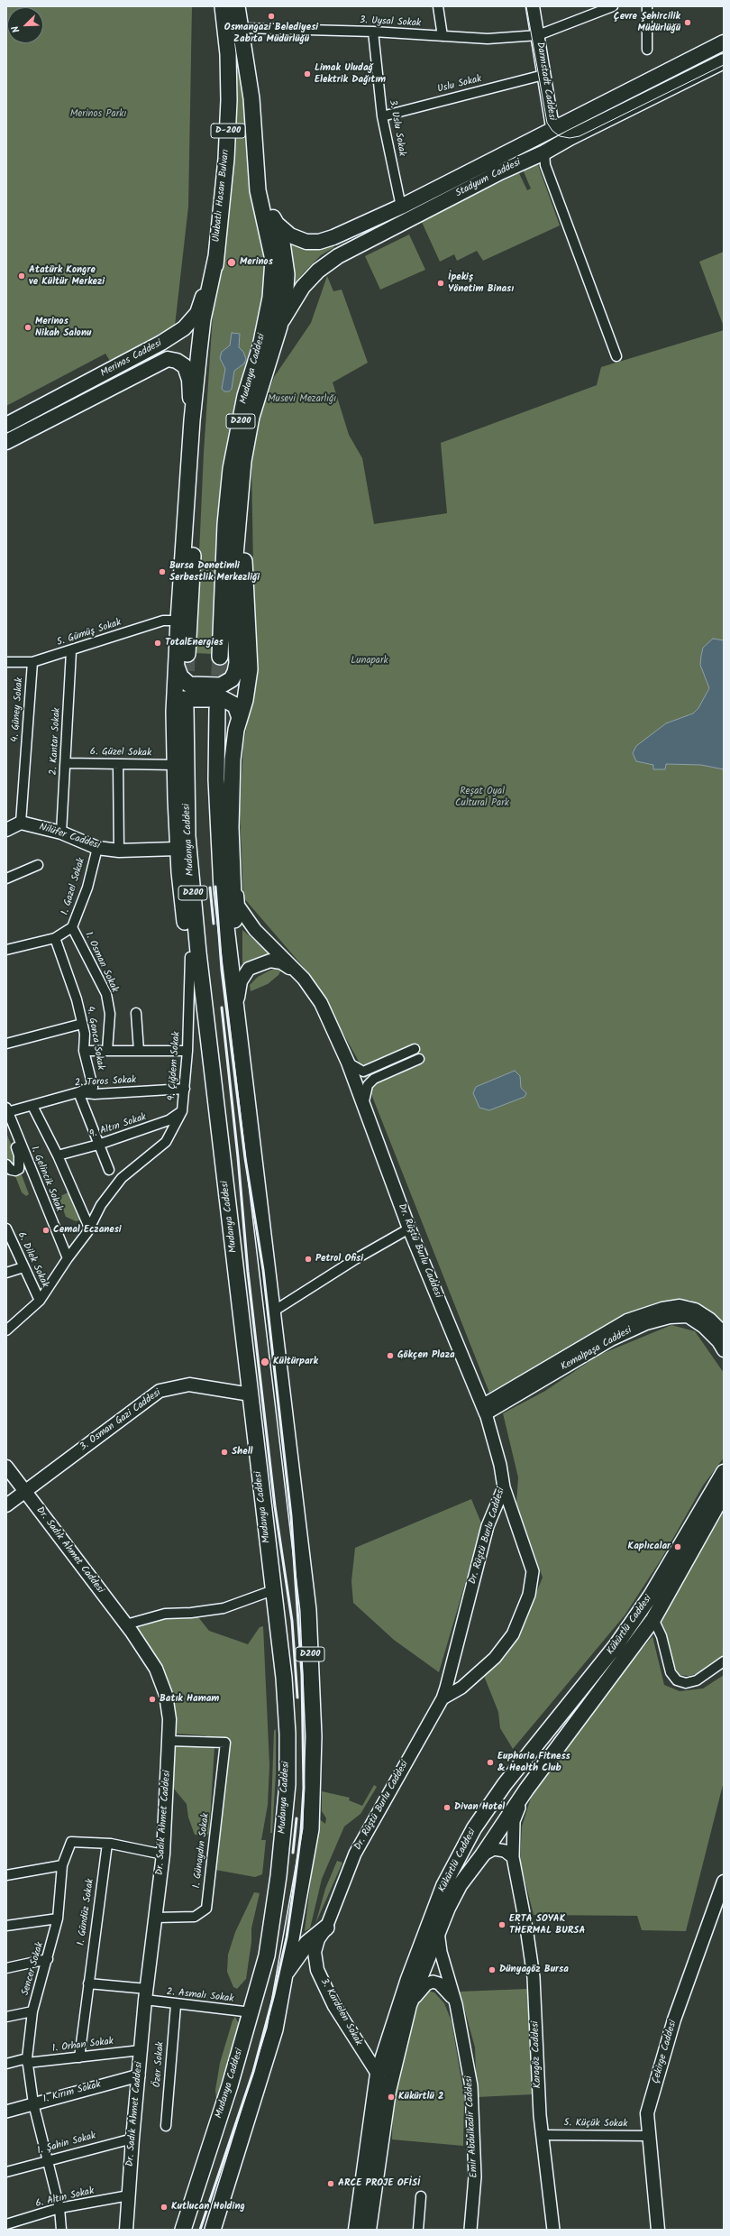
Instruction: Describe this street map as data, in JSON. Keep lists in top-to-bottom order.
{
  "streets": {
    "highway": [
      "D-200",
      "Ulubatlı Hasan Bulvarı",
      "Mudanya Caddesi",
      "D200"
    ],
    "main road": [
      "Darmstadt Caddesi",
      "Stadyum Caddesi",
      "Merinos Caddesi",
      "Nilüfer Caddesi",
      "Dr. Rüştü Burlu Caddesi",
      "Kemalpaşa Caddesi",
      "3. Osman Gazi Caddesi",
      "Dr. Sadık Ahmet Caddesi",
      "Kükürtlü Caddesi",
      "3. Kardelen Sokak",
      "Çekirge Caddesi"
    ],
    "street": [
      "3. Uysal Sokak",
      "Uslu Sokak",
      "3. Uslu Sokak",
      "5. Gümüş Sokak",
      "4. Güney Sokak",
      "2. Kantar Sokak",
      "6. Güzel Sokak",
      "1. Gazel Sokak",
      "1. Osman Sokak",
      "4. Gonca Sokak",
      "9. Çiğdem Sokak",
      "2. Toros Sokak",
      "9. Altın Sokak",
      "1. Gelincik Sokak",
      "6. Dilek Sokak",
      "1. Günaydın Sokak",
      "1. Gündüz Sokak",
      "Sencer Sokak",
      "2. Asmalı Sokak",
      "1. Orhan Sokak",
      "Karagöz Caddesi",
      "Özer Sokak",
      "1. Kırım Sokak",
      "5. Küçük Sokak",
      "Emir Abdulkadir Caddesi",
      "1. Şahin Sokak",
      "6. Altın Sokak"
    ]
  },
  "crossings": [
    ["3. Uysal Sokak", "Darmstadt Caddesi"],
    ["3. Uysal Sokak", "3. Uslu Sokak"],
    ["3. Uysal Sokak", "D-200"],
    ["Darmstadt Caddesi", "Uslu Sokak"],
    ["Uslu Sokak", "3. Uslu Sokak"],
    ["D-200", "Mudanya Caddesi"],
    ["Ulubatlı Hasan Bulvarı", "Merinos Caddesi"],
    ["Mudanya Caddesi", "3. Osman Gazi Caddesi"],
    ["Mudanya Caddesi", "2. Asmalı Sokak"],
    ["5. Gümüş Sokak", "4. Güney Sokak"],
    ["5. Gümüş Sokak", "2. Kantar Sokak"],
    ["4. Güney Sokak", "Nilüfer Caddesi"],
    ["2. Kantar Sokak", "6. Güzel Sokak"],
    ["2. Kantar Sokak", "Nilüfer Caddesi"],
    ["Nilüfer Caddesi", "1. Gazel Sokak"],
    ["1. Gazel Sokak", "1. Osman Sokak"],
    ["1. Gazel Sokak", "4. Gonca Sokak"],
    ["4. Gonca Sokak", "2. Toros Sokak"],
    ["9. Çiğdem Sokak", "2. Toros Sokak"],
    ["9. Çiğdem Sokak", "9. Altın Sokak"],
    ["9. Çiğdem Sokak", "1. Gelincik Sokak"],
    ["9. Çiğdem Sokak", "6. Dilek Sokak"],
    ["2. Toros Sokak", "1. Gelincik Sokak"],
    ["Dr. Rüştü Burlu Caddesi", "Kemalpaşa Caddesi"],
    ["Dr. Rüştü Burlu Caddesi", "3. Kardelen Sokak"],
    ["3. Osman Gazi Caddesi", "Dr. Sadık Ahmet Caddesi"],
    ["Dr. Sadık Ahmet Caddesi", "1. Günaydın Sokak"],
    ["Dr. Sadık Ahmet Caddesi", "2. Asmalı Sokak"],
    ["Dr. Sadık Ahmet Caddesi", "1. Orhan Sokak"],
    ["Dr. Sadık Ahmet Caddesi", "1. Kırım Sokak"],
    ["Dr. Sadık Ahmet Caddesi", "1. Şahin Sokak"],
    ["Dr. Sadık Ahmet Caddesi", "6. Altın Sokak"],
    ["Kükürtlü Caddesi", "3. Kardelen Sokak"],
    ["Kükürtlü Caddesi", "Karagöz Caddesi"],
    ["Kükürtlü Caddesi", "Emir Abdulkadir Caddesi"],
    ["1. Gündüz Sokak", "Sencer Sokak"],
    ["1. Gündüz Sokak", "1. Orhan Sokak"],
    ["Sencer Sokak", "1. Orhan Sokak"],
    ["Sencer Sokak", "1. Kırım Sokak"],
    ["Sencer Sokak", "1. Şahin Sokak"],
    ["Sencer Sokak", "6. Altın Sokak"],
    ["2. Asmalı Sokak", "Özer Sokak"],
    ["Çekirge Caddesi", "5. Küçük Sokak"],
    ["Karagöz Caddesi", "5. Küçük Sokak"]
  ],
  "parks": [
    "Merinos Parkı",
    "Musevi Mezarlığı",
    "Lunapark",
    "Reşat Oyal Cultural Park"
  ],
  "places": [
    "Osmangazi Belediyesi Zabıta Müdürlüğü",
    "Çevre Şehircilik Müdürlüğü",
    "Limak Uludağ Elektrik Dağıtım",
    "Merinos",
    "Atatürk Kongre ve Kültür Merkezi",
    "İpekiş Yönetim Binası",
    "Merinos Nikah Salonu",
    "Bursa Denetimli Serbestlik Merkezliği",
    "TotalEnergies",
    "Cemal Eczanesi",
    "Petrol Ofisi",
    "Gökçen Plaza",
    "Kültürpark",
    "Shell",
    "Kaplıcalar",
    "Batık Hamam",
    "Euphoria Fitness & Health Club",
    "Divan Hotel",
    "ERTA SOYAK THERMAL BURSA",
    "Dünyagöz Bursa",
    "Kükürtlü 2",
    "ARCE PROJE OFİSİ",
    "Kutlucan Holding"
  ],
  "north": "bottom left"
}
